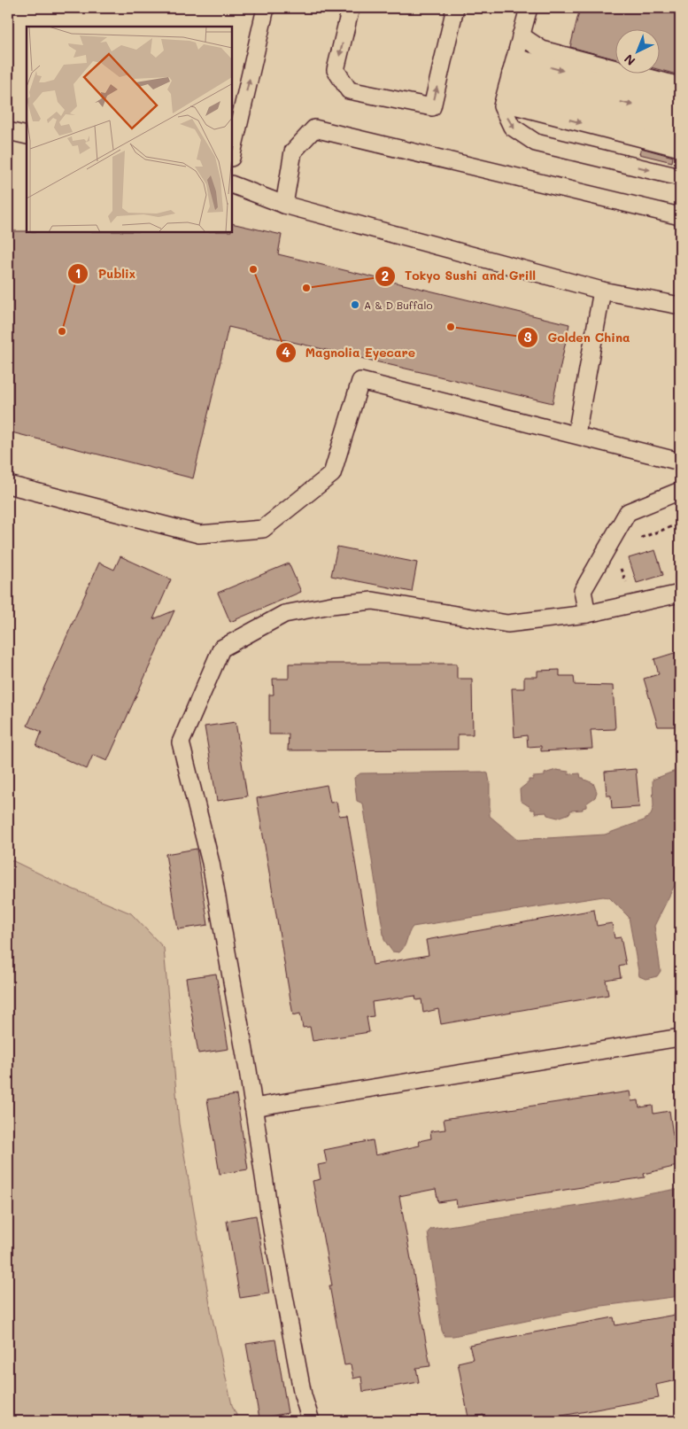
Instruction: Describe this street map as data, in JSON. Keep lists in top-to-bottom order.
{
  "places": [
    "Magnolia Eyecare",
    "Tokyo Sushi and Grill",
    "A & D Buffalo",
    "Golden China",
    "Publix"
  ],
  "north": "bottom left"
}
